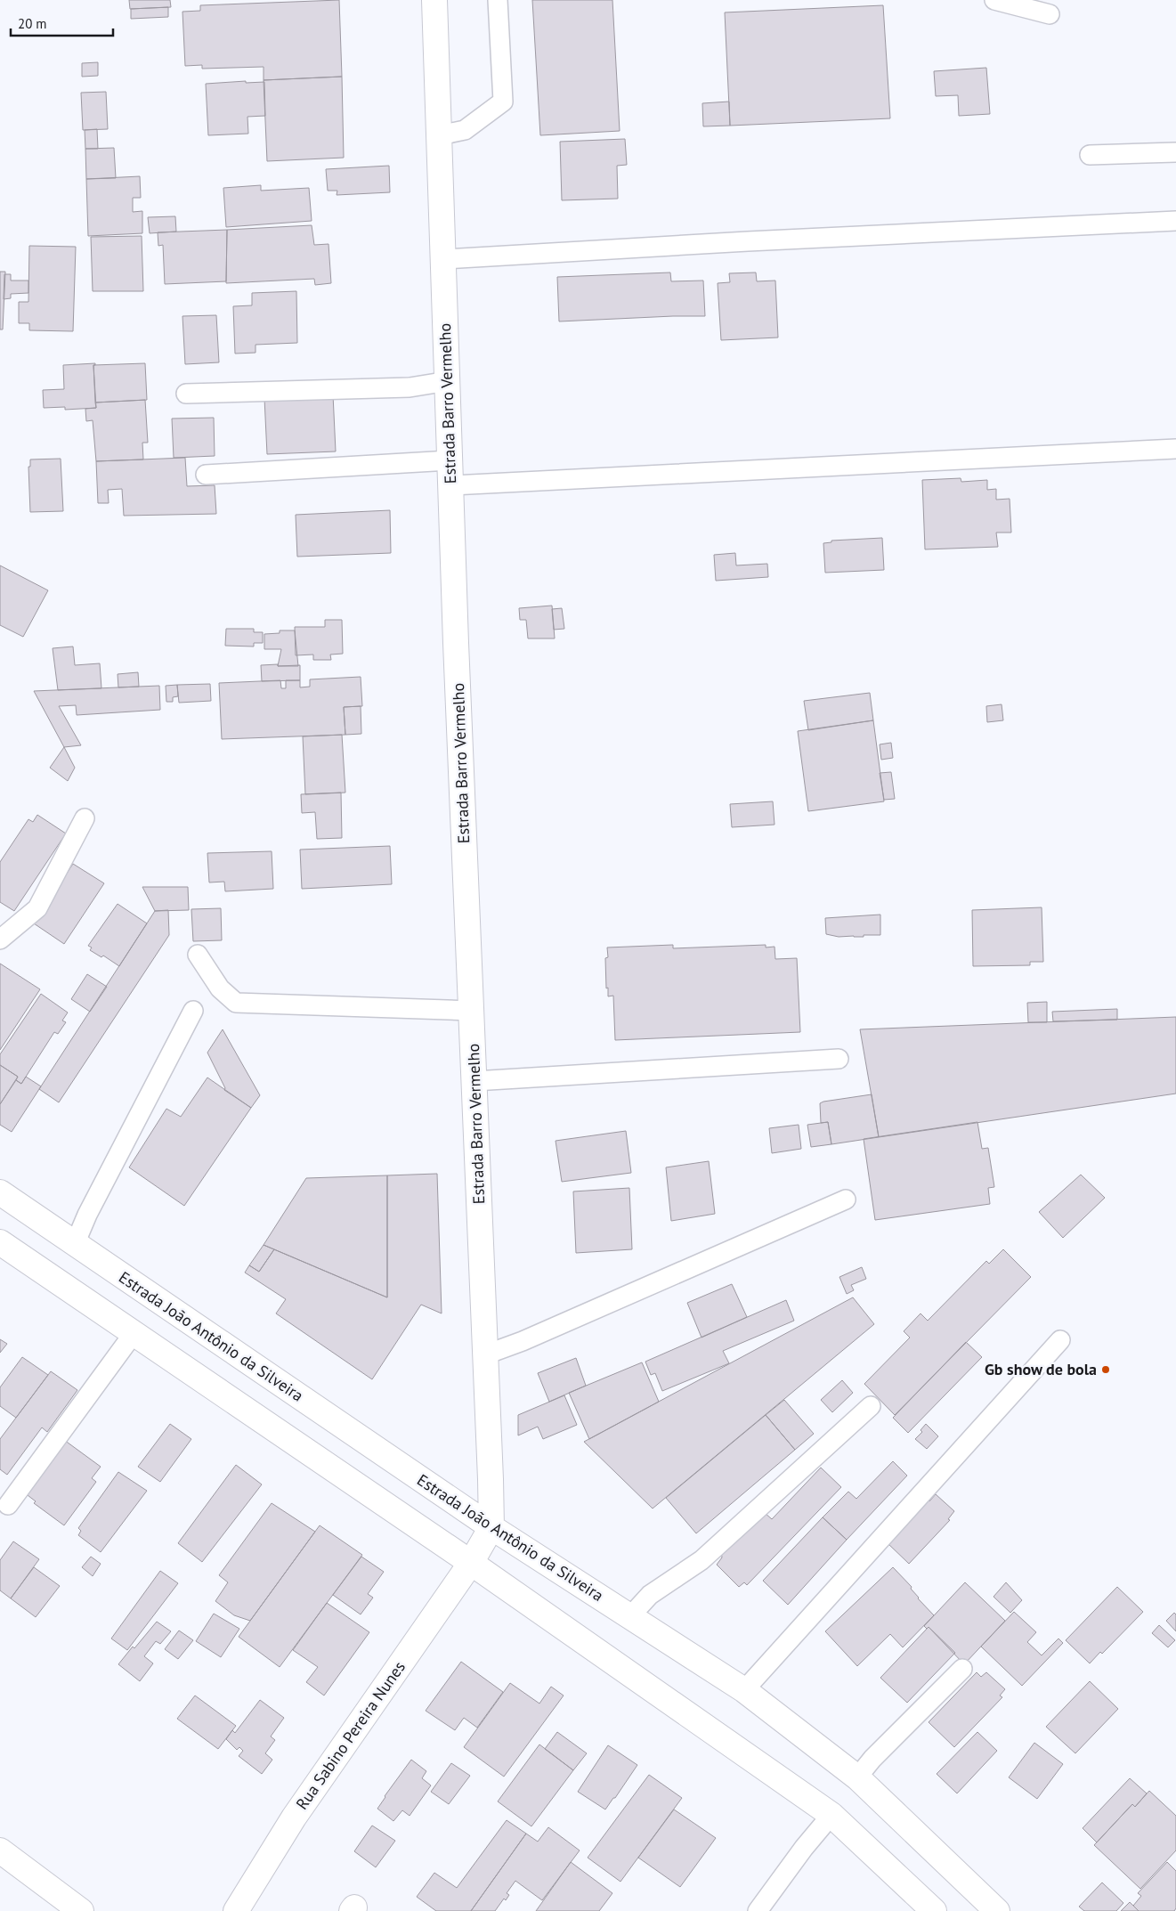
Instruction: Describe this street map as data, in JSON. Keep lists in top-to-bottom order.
{
  "streets": {
    "main road": ["Estrada Barro Vermelho", "Estrada João Antônio da Silveira", "Rua Sabino Pereira Nunes"]
  },
  "crossings": [
    ["Estrada Barro Vermelho", "Estrada João Antônio da Silveira"],
    ["Estrada Barro Vermelho", "Rua Sabino Pereira Nunes"],
    ["Estrada João Antônio da Silveira", "Rua Sabino Pereira Nunes"]
  ],
  "places": ["Gb show de bola"],
  "scale_bar": "20 m"
}
